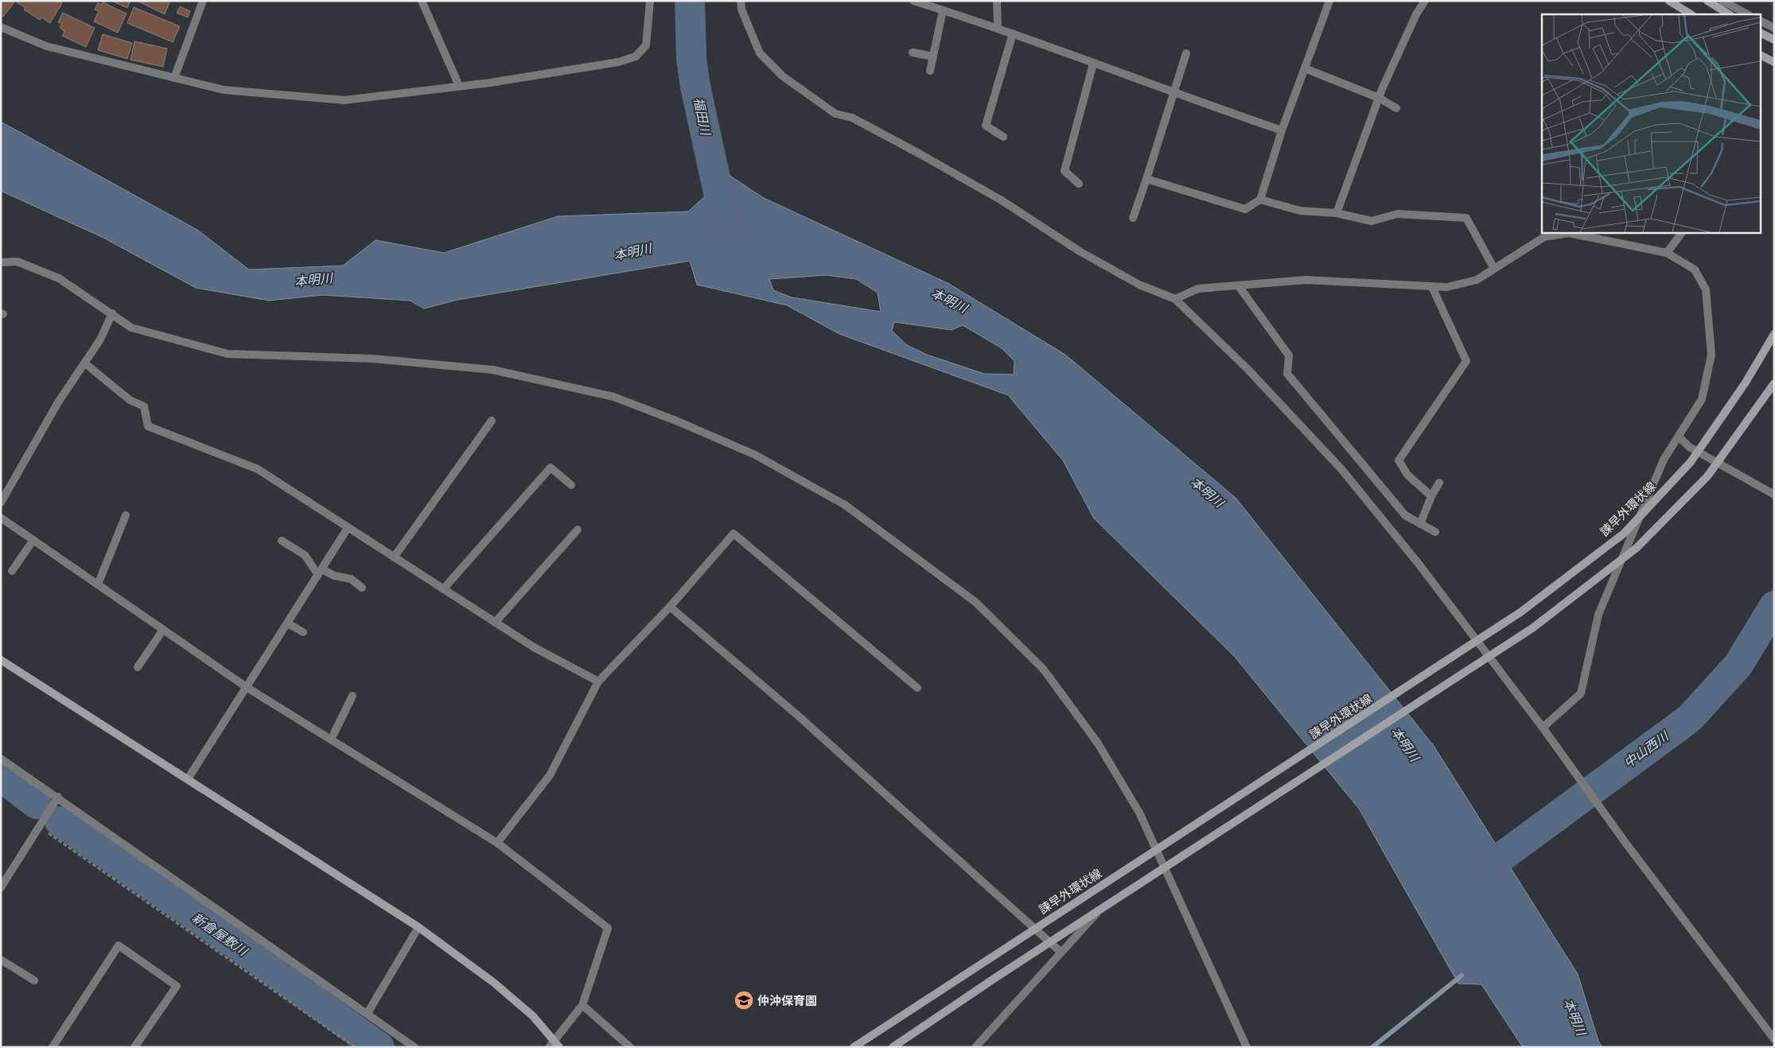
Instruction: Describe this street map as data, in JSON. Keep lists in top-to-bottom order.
{
  "streets": {
    "main road": ["諫早外環状線"]
  },
  "water": [
    "福田川",
    "本明川",
    "中山西川",
    "新倉屋敷川"
  ],
  "places": {
    "school or university": ["仲沖保育園"]
  }
}
